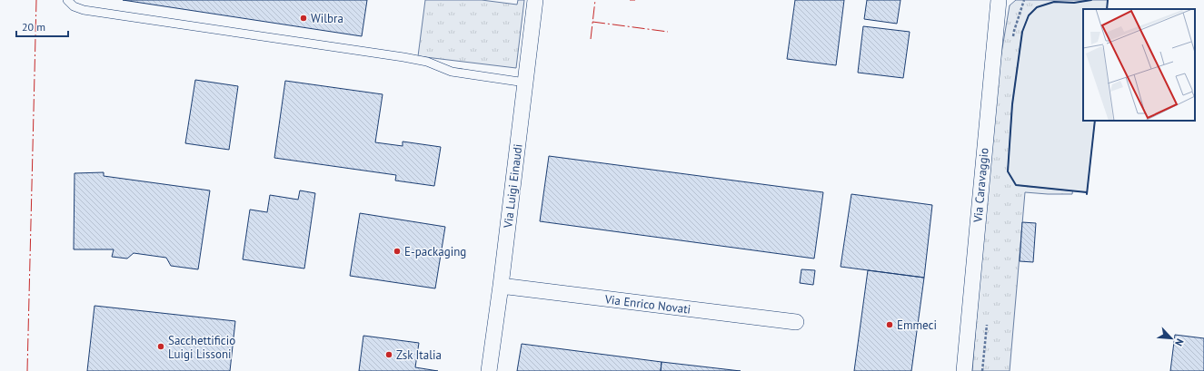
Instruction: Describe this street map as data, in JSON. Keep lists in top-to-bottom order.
{
  "streets": {
    "street": ["Via Caravaggio", "Via Luigi Einaudi", "Via Enrico Novati"]
  },
  "crossings": [
    ["Via Luigi Einaudi", "Via Enrico Novati"]
  ],
  "places": [
    "Wilbra",
    "E-packaging",
    "Emmeci",
    "Sacchettificio Luigi Lissoni",
    "Zsk Italia"
  ],
  "scale_bar": "20 m",
  "north": "bottom right"
}
